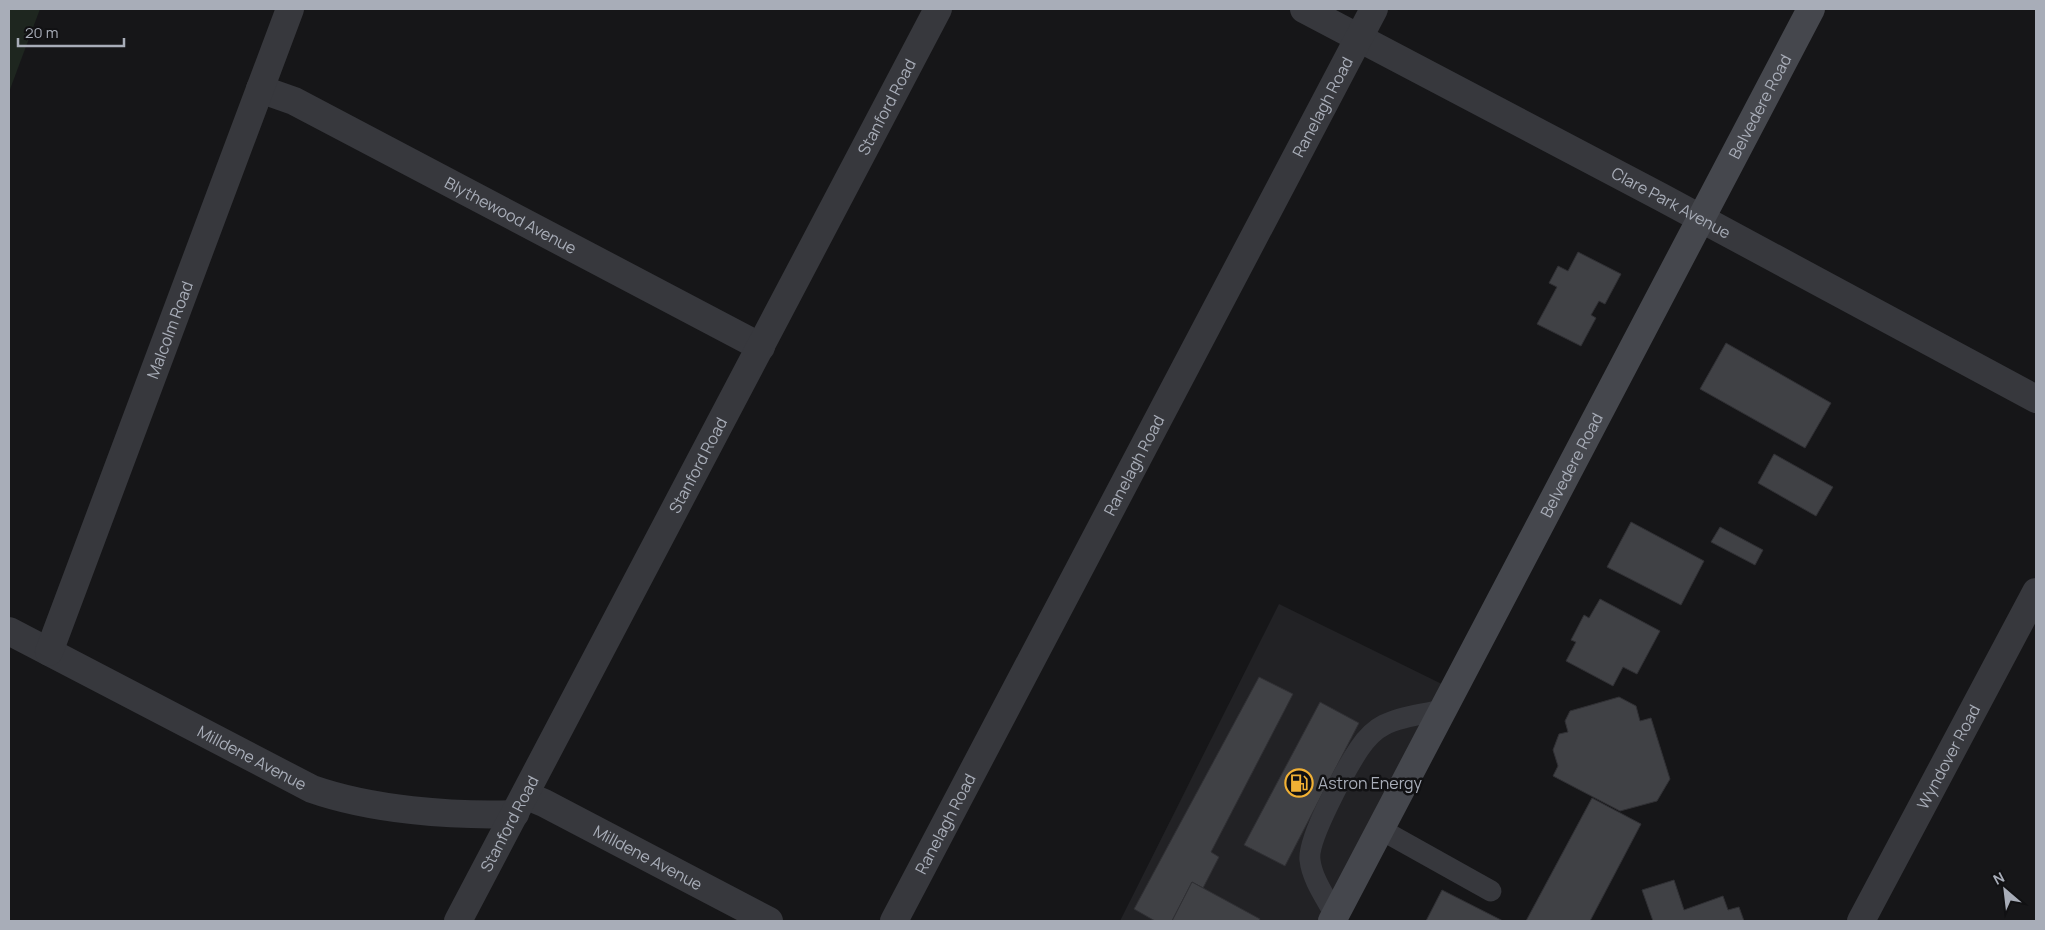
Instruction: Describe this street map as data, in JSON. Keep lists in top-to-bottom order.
{
  "streets": {
    "main road": ["Belvedere Road"],
    "street": [
      "Stanford Road",
      "Ranelagh Road",
      "Clare Park Avenue",
      "Blythewood Avenue",
      "Malcolm Road",
      "Wyndover Road",
      "Milldene Avenue"
    ]
  },
  "crossings": [
    ["Belvedere Road", "Clare Park Avenue"],
    ["Stanford Road", "Blythewood Avenue"],
    ["Stanford Road", "Milldene Avenue"],
    ["Ranelagh Road", "Clare Park Avenue"],
    ["Blythewood Avenue", "Malcolm Road"],
    ["Malcolm Road", "Milldene Avenue"]
  ],
  "places": {
    "fuel station": ["Astron Energy"]
  },
  "scale_bar": "20 m",
  "north": "top left"
}
